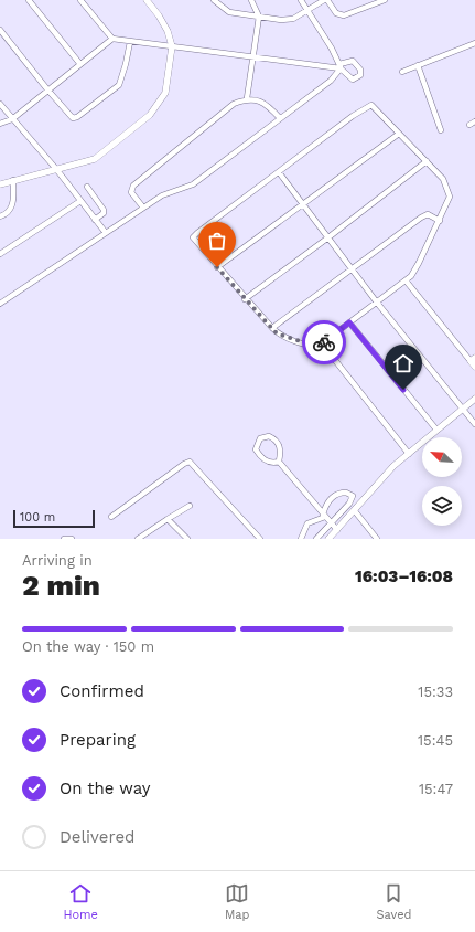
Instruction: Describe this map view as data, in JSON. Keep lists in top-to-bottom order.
{
  "scale_bar": "100 m",
  "north": "top left",
  "page": {
    "scale": "100 m",
    "heading": ["2 min", "Arriving in", "16:03–16:08"],
    "bar": "On the way · 150 m",
    "list": [
      ["Confirmed", "15:33"],
      ["Preparing", "15:45"],
      ["On the way", "15:47"],
      "Delivered"
    ],
    "tabs": ["Home", "Map", "Saved"]
  }
}
